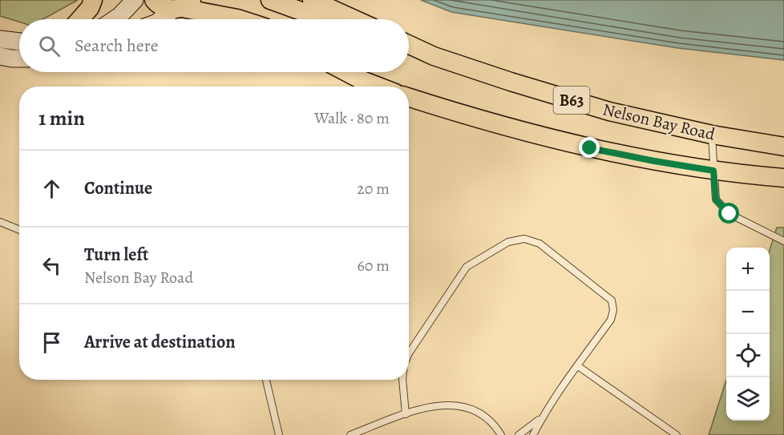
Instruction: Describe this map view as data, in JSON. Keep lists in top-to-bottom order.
{
  "streets": {
    "main road": ["B63", "Nelson Bay Road"]
  },
  "page": {
    "search": "Search here",
    "heading": ["1 min", "Walk · 80 m"],
    "list": [
      ["Continue", "20 m"],
      ["Turn left", "Nelson Bay Road", "60 m"],
      "Arrive at destination"
    ],
    "map_buttons": ["+", "−"]
  }
}
